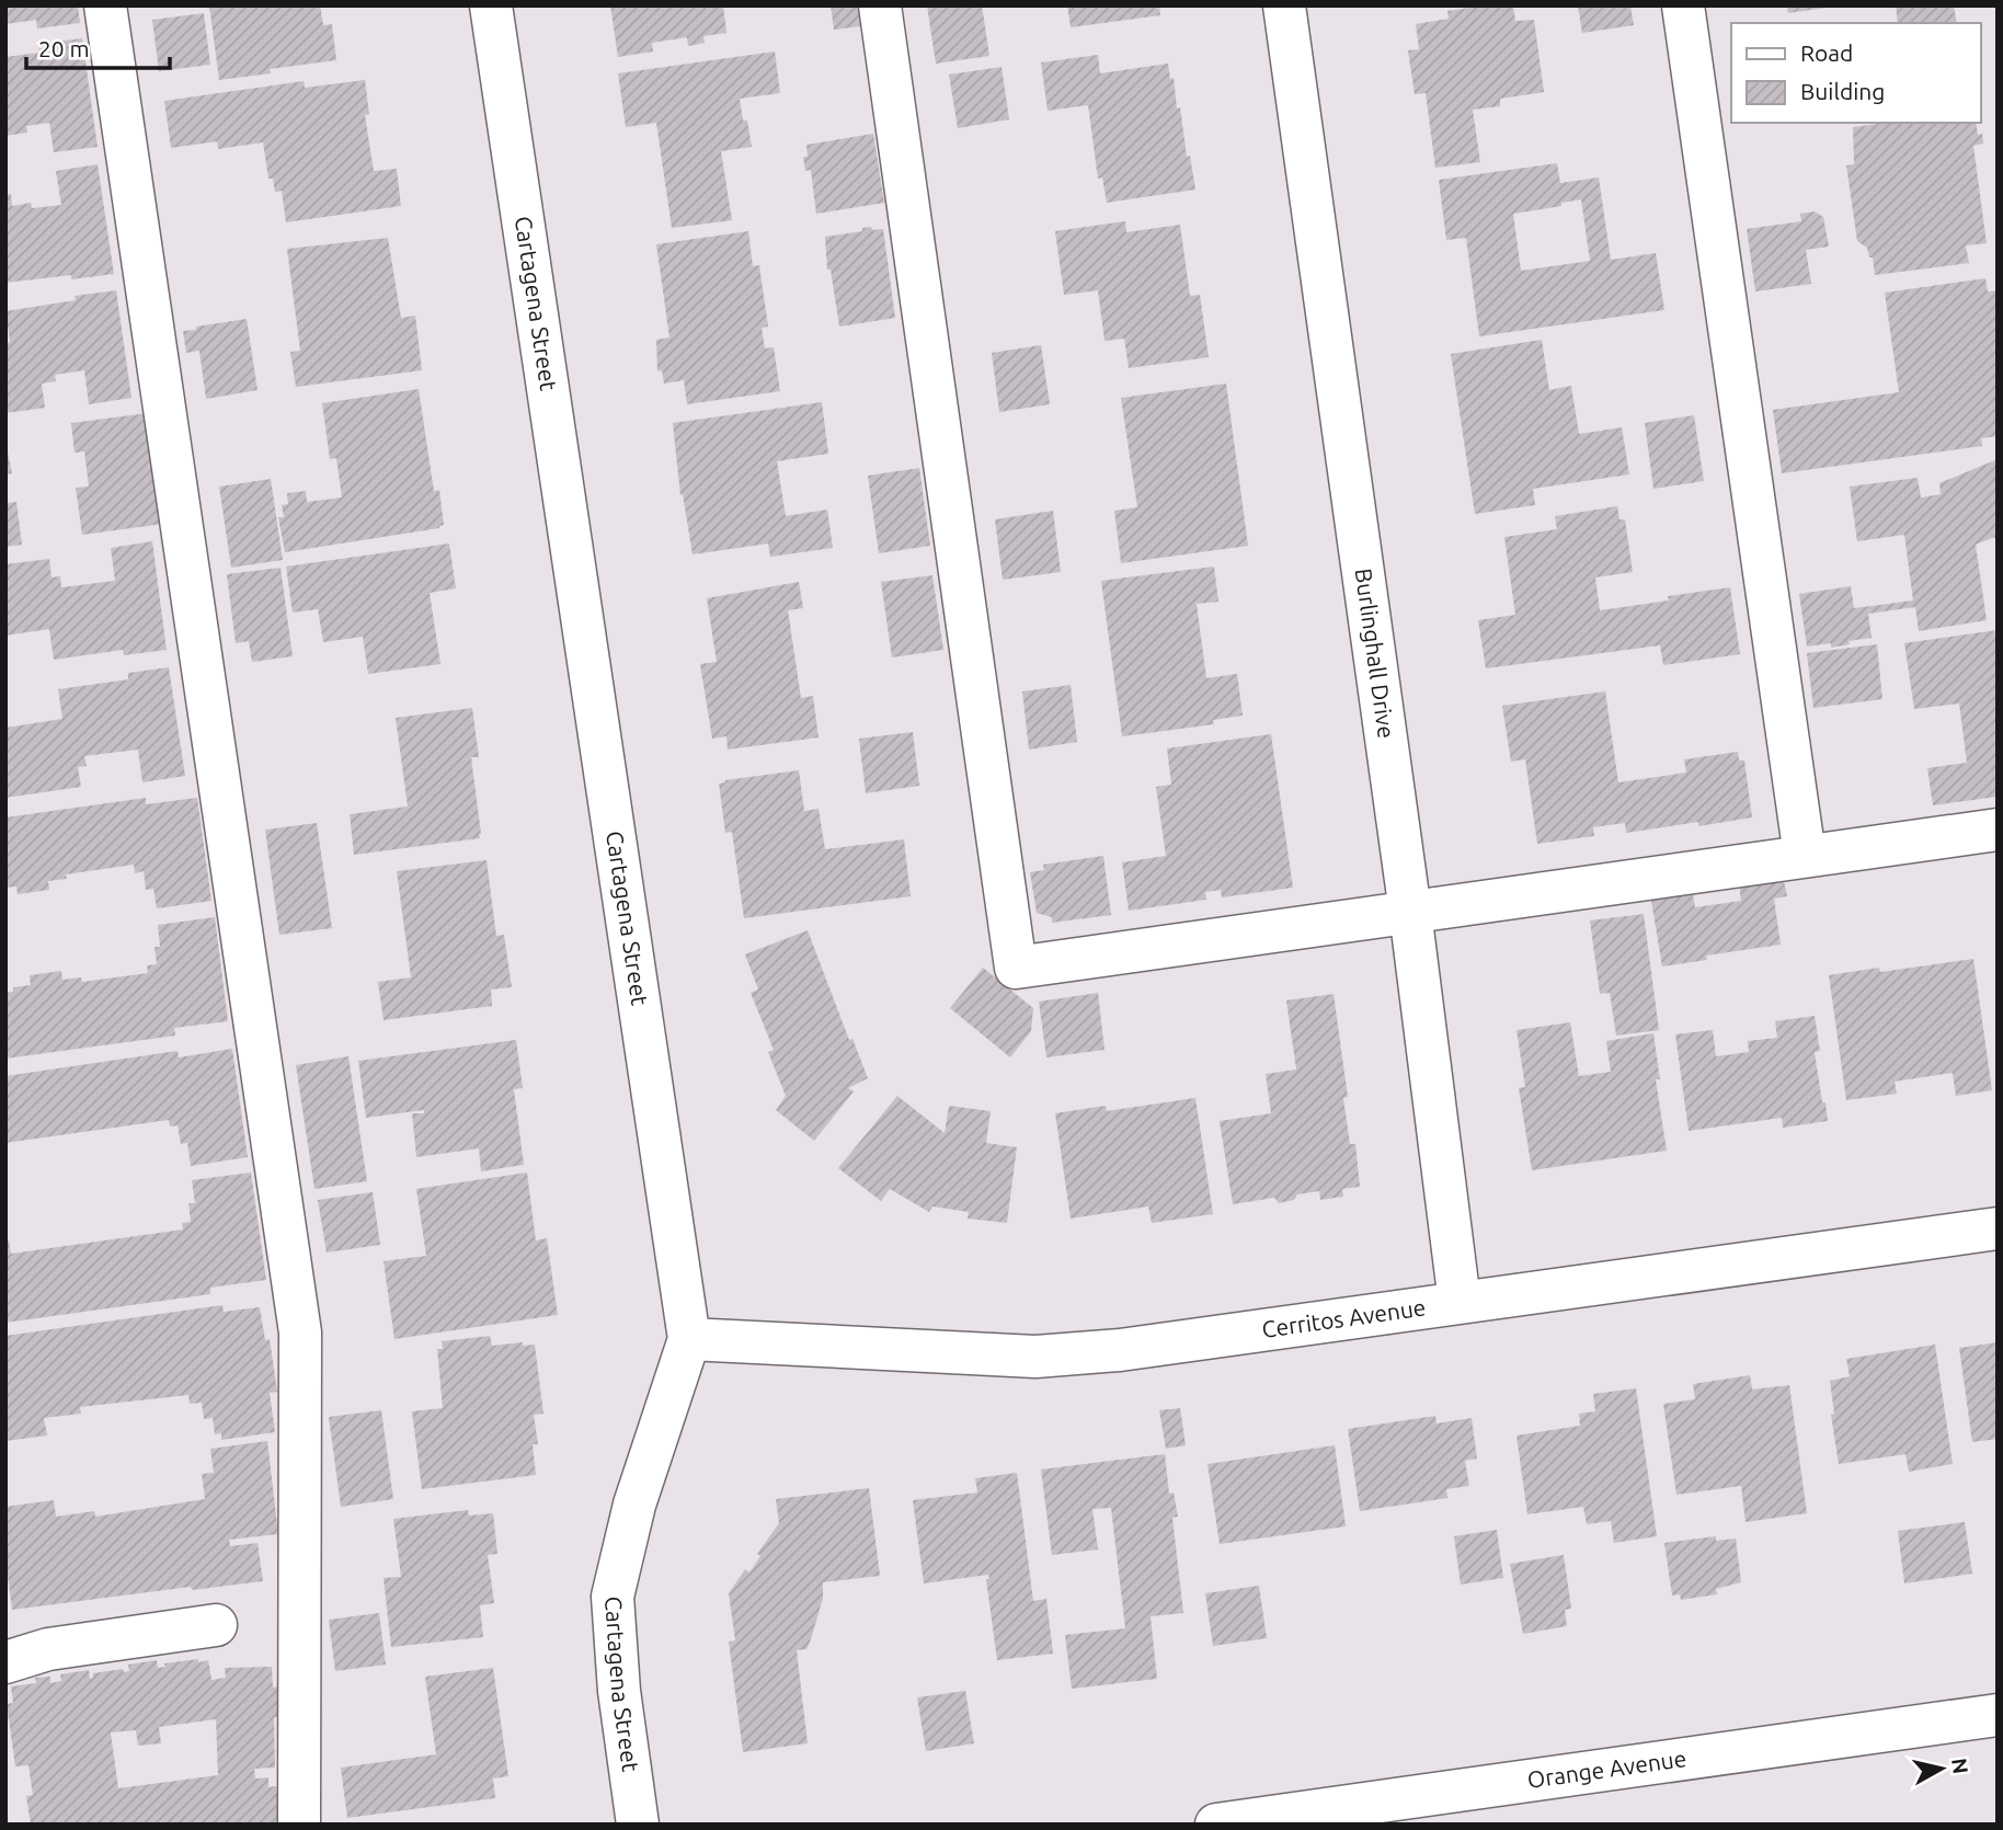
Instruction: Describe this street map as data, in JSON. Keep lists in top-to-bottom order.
{
  "streets": {
    "street": [
      "Cartagena Street",
      "Burlinghall Drive",
      "Cerritos Avenue",
      "Orange Avenue"
    ]
  },
  "crossings": [
    ["Cartagena Street", "Cerritos Avenue"],
    ["Burlinghall Drive", "Cerritos Avenue"]
  ],
  "legend": ["Road", "Building"],
  "scale_bar": "20 m",
  "north": "right"
}
